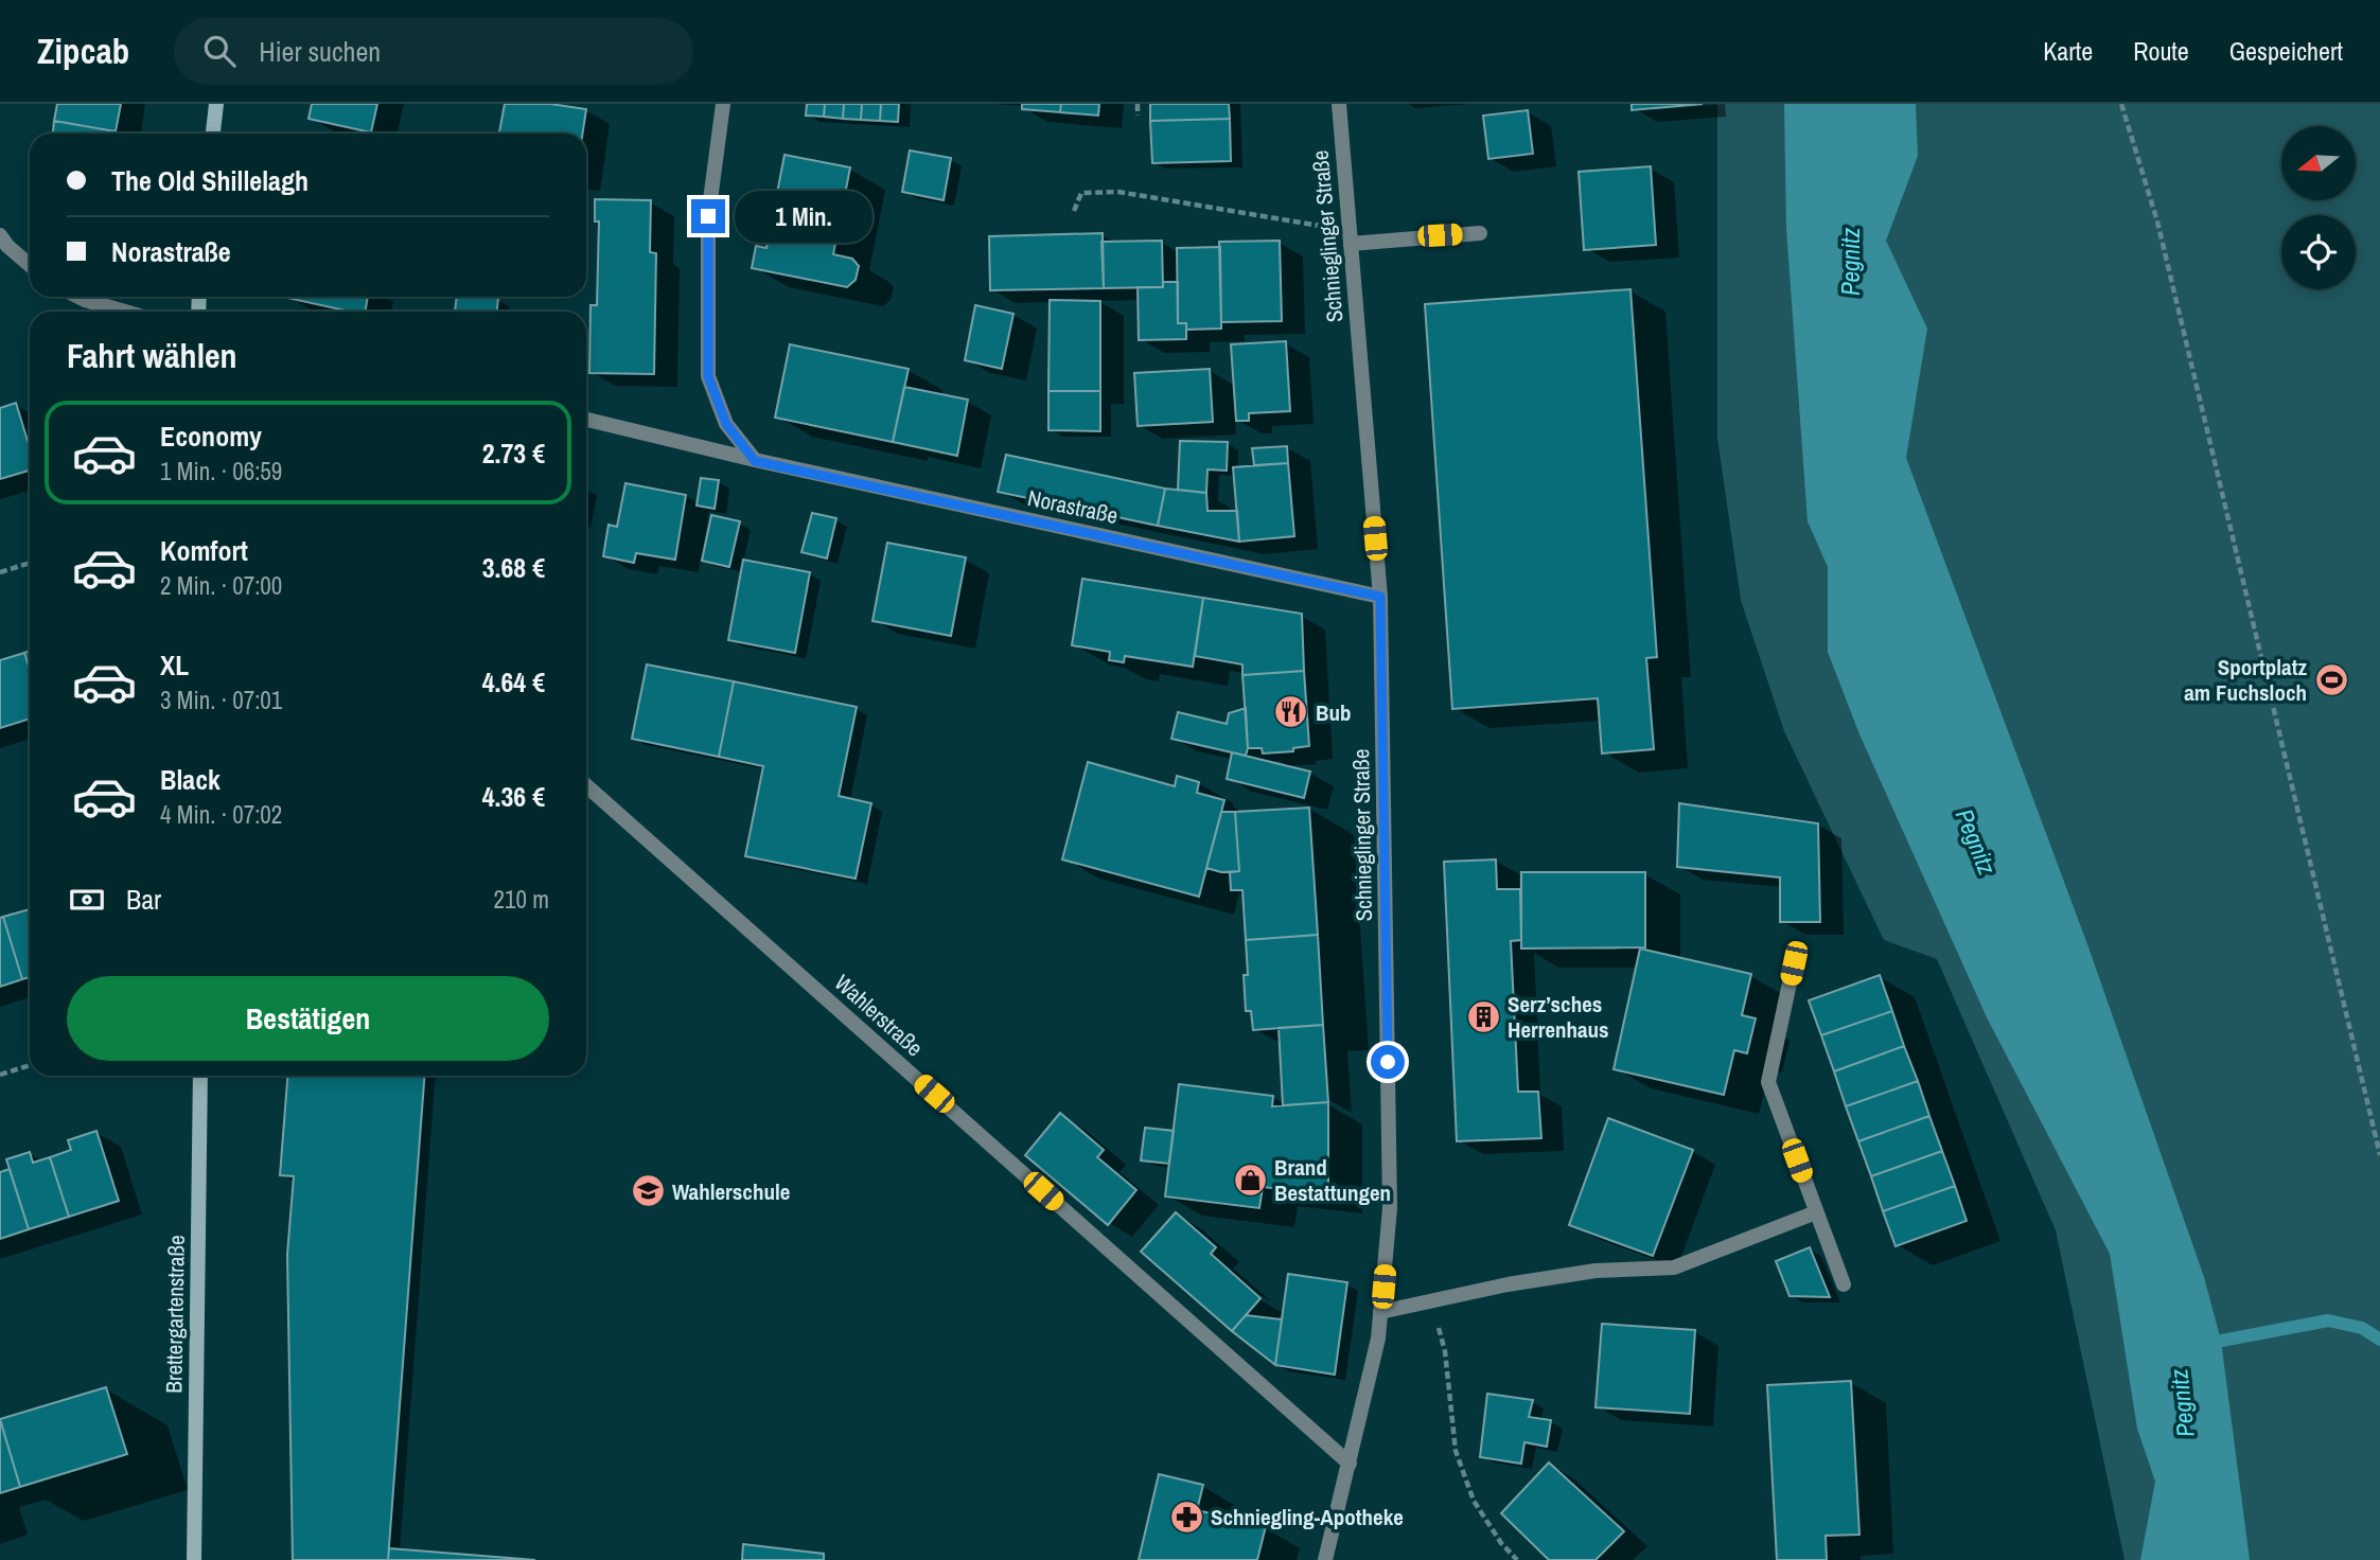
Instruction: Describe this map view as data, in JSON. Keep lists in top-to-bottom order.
{
  "streets": {
    "main road": ["Brettergartenstraße"],
    "street": ["Schnieglinger Straße", "Norastraße", "Wahlerstraße"]
  },
  "crossings": [
    ["Schnieglinger Straße", "Norastraße"],
    ["Schnieglinger Straße", "Wahlerstraße"]
  ],
  "water": ["Pegnitz"],
  "places": {
    "sports": ["Sportplatz am Fuchsloch"],
    "restaurant": ["Bub"],
    "building": ["Serz’sches Herrenhaus"],
    "shop": ["Brand Bestattungen"],
    "school or university": ["Wahlerschule"],
    "pharmacy": ["Schniegling-Apotheke"]
  },
  "north": "left",
  "page": {
    "header": "Zipcab",
    "search": "Hier suchen",
    "nav": ["Karte", "Route", "Gespeichert"],
    "banner": ["The Old Shillelagh", "Norastraße"],
    "bubble": "1 Min.",
    "heading": "Fahrt wählen",
    "list": [
      {
        "name": "Economy",
        "note": "1 Min. · 06:59",
        "value": "2.73 €"
      },
      {
        "name": "Komfort",
        "note": "2 Min. · 07:00",
        "value": "3.68 €"
      },
      {
        "name": "XL",
        "note": "3 Min. · 07:01",
        "value": "4.64 €"
      },
      {
        "name": "Black",
        "note": "4 Min. · 07:02",
        "value": "4.36 €"
      }
    ],
    "pay": ["Bar", "210 m"],
    "buttons": "Bestätigen"
  }
}
